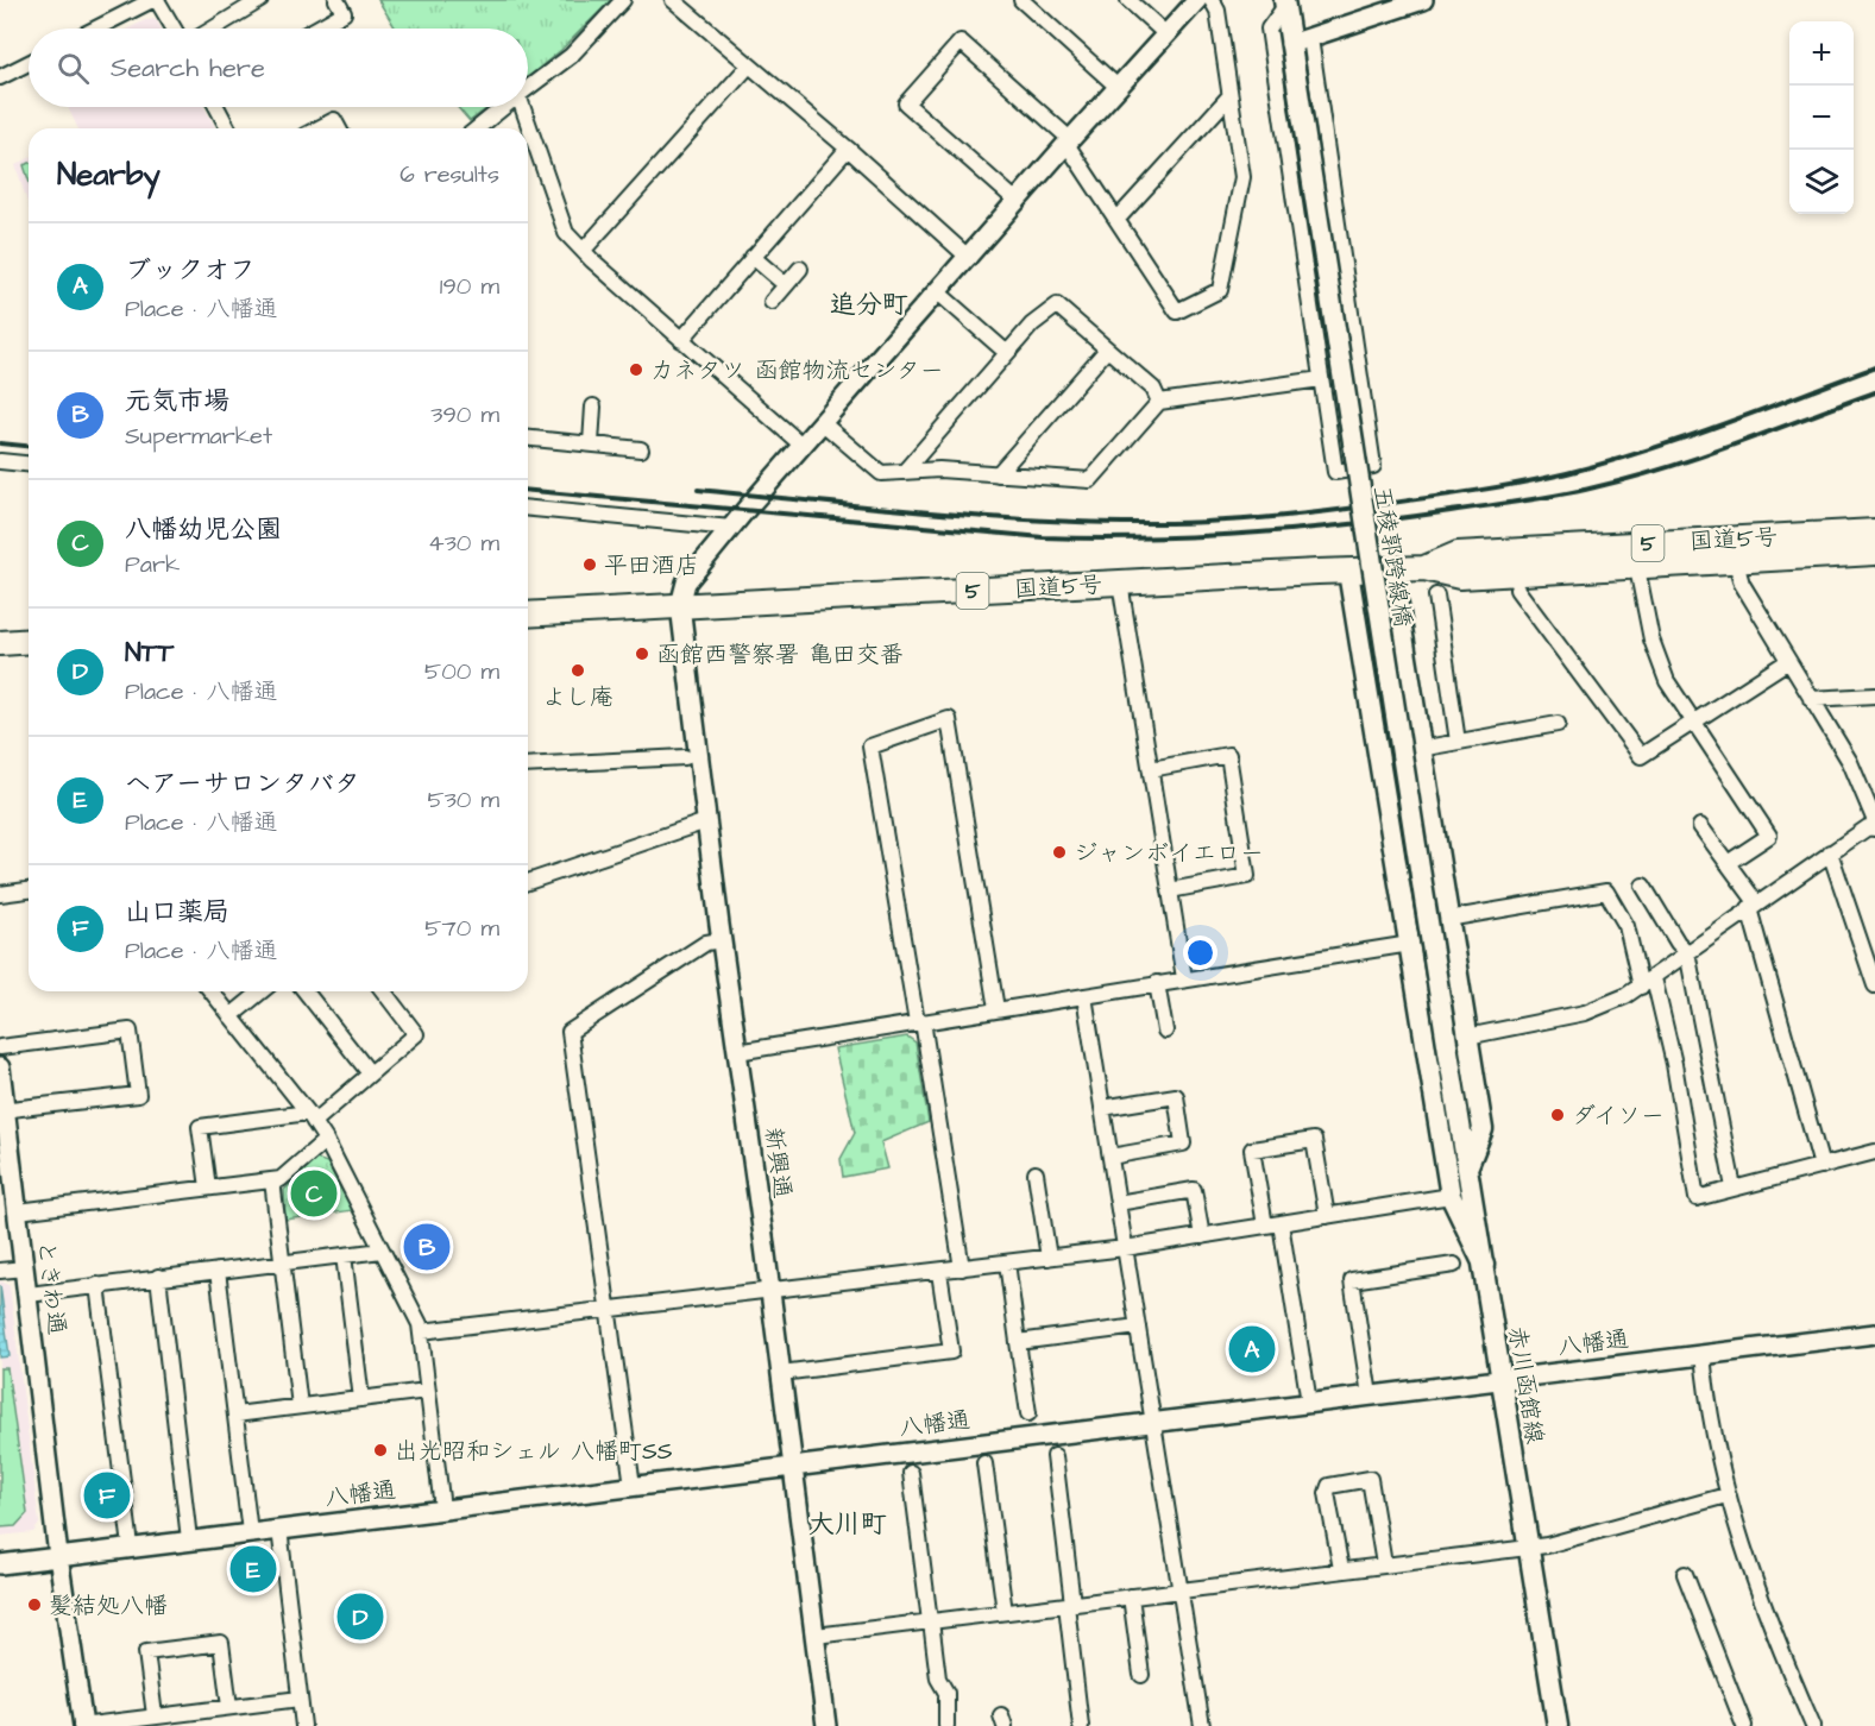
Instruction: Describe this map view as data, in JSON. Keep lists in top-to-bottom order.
{
  "streets": {
    "highway": ["国道5号", "5"],
    "main road": ["五稜郭跨線橋", "赤川函館線"],
    "street": ["新興通", "ときわ通", "八幡通"]
  },
  "crossings": [
    ["国道5号", "新興通"],
    ["五稜郭跨線橋", "赤川函館線"],
    ["新興通", "八幡通"],
    ["ときわ通", "八幡通"],
    ["八幡通", "赤川函館線"]
  ],
  "districts": ["追分町", "大川町"],
  "places": [
    "カネタツ 函館物流センター",
    "平田酒店",
    "函館西警察署 亀田交番",
    "よし庵",
    "ジャンボイエロー",
    "ダイソー",
    "出光昭和シェル 八幡町SS",
    "髪結処八幡"
  ],
  "page": {
    "map_buttons": ["+", "−"],
    "search": "Search here",
    "heading": ["Nearby", "6 results"],
    "list": [
      {
        "mark": "A",
        "name": "ブックオフ",
        "note": "Place · 八幡通",
        "value": "190 m"
      },
      {
        "mark": "B",
        "name": "元気市場",
        "note": "Supermarket",
        "value": "390 m"
      },
      {
        "mark": "C",
        "name": "八幡幼児公園",
        "note": "Park",
        "value": "430 m"
      },
      {
        "mark": "D",
        "name": "NTT",
        "note": "Place · 八幡通",
        "value": "500 m"
      },
      {
        "mark": "E",
        "name": "ヘアーサロンタバタ",
        "note": "Place · 八幡通",
        "value": "530 m"
      },
      {
        "mark": "F",
        "name": "山口薬局",
        "note": "Place · 八幡通",
        "value": "570 m"
      }
    ],
    "pins": [
      "C",
      "B",
      "A",
      "F",
      "E",
      "D"
    ]
  }
}
